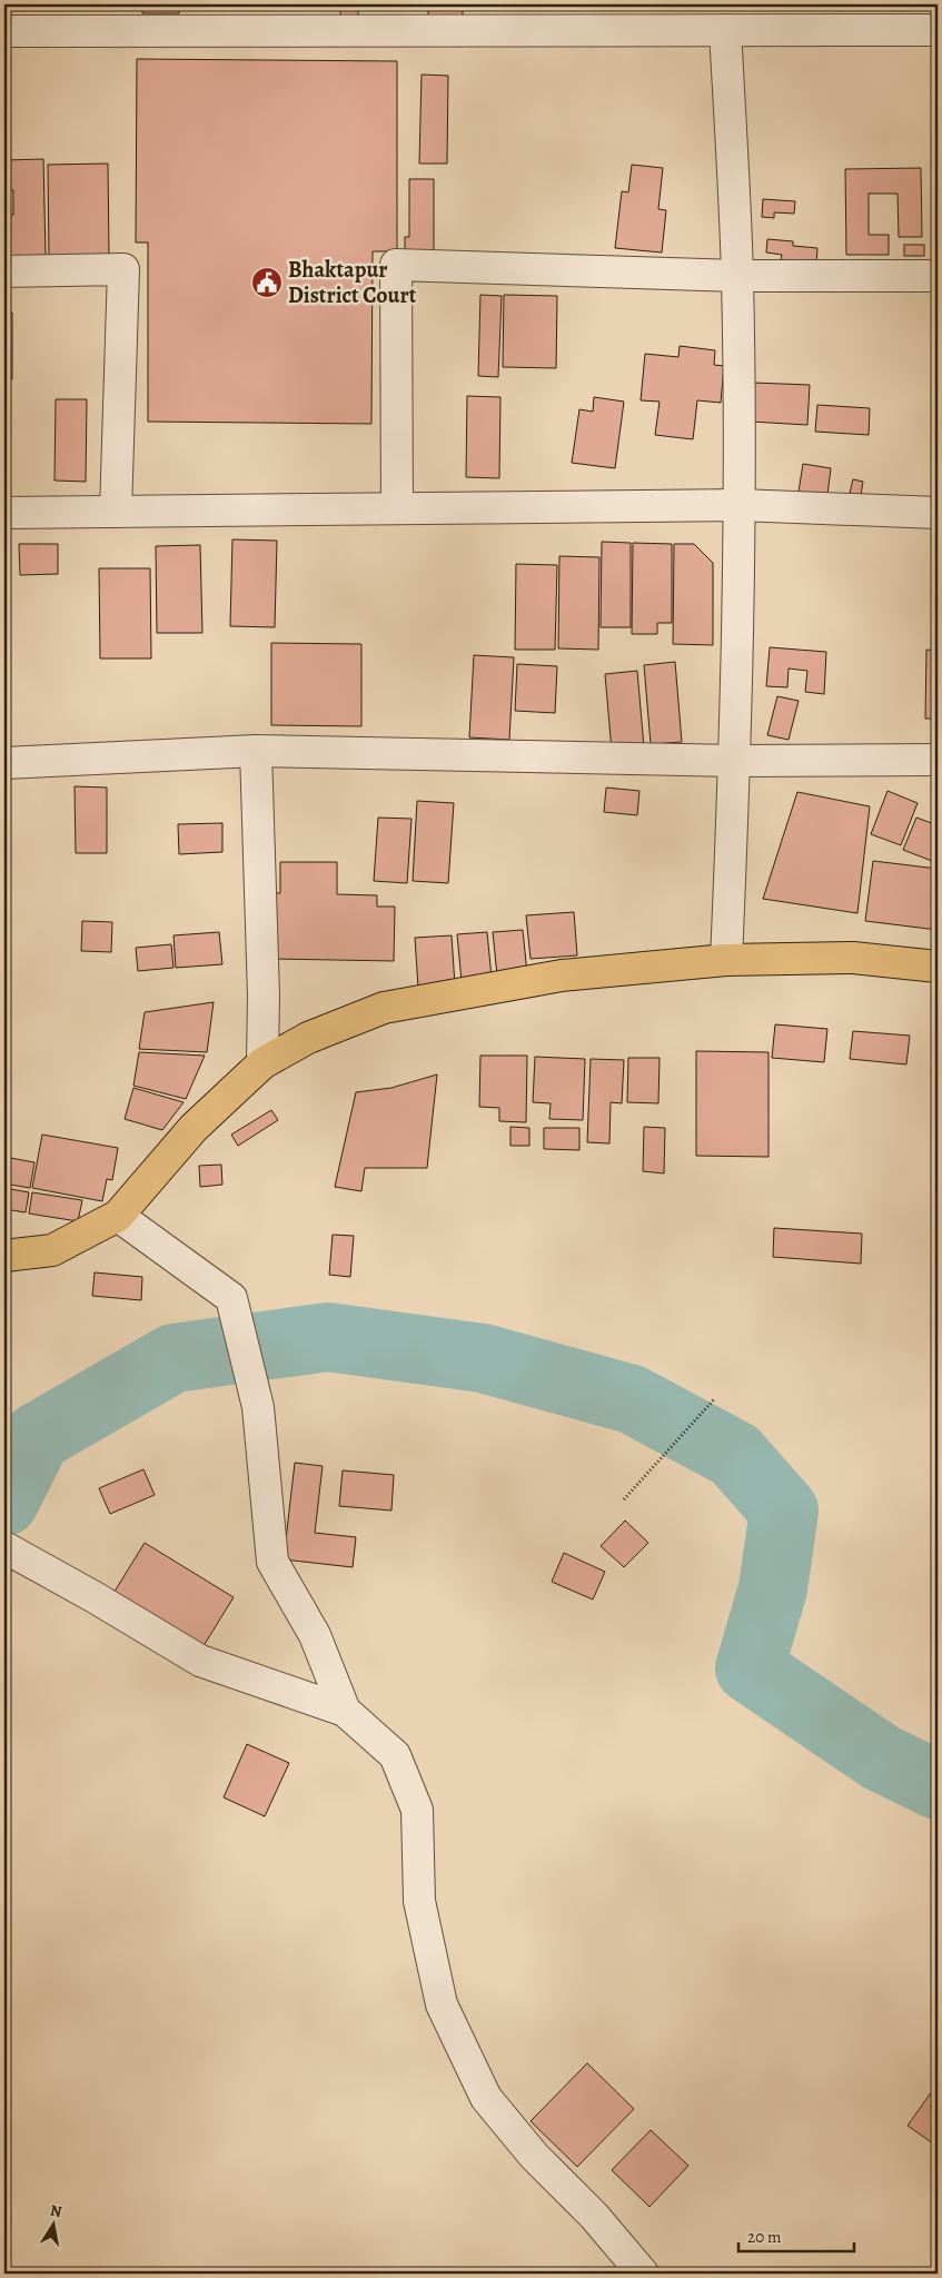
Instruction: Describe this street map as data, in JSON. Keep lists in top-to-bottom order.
{
  "places": {
    "public building": ["Bhaktapur District Court"]
  },
  "scale_bar": "20 m",
  "north": "top"
}
